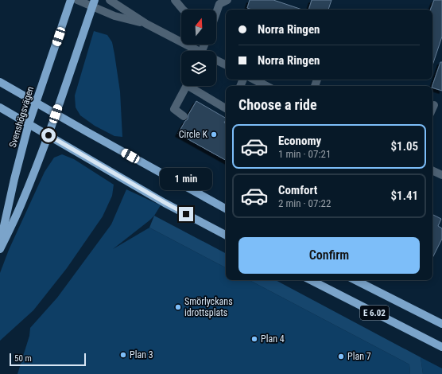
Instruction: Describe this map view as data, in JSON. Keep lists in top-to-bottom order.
{
  "streets": {
    "main road": ["Svenshögsvägen", "E 6.02"]
  },
  "places": [
    "Circle K",
    "Smörlyckans idrottsplats",
    "Plan 4",
    "Plan 3",
    "Plan 7"
  ],
  "scale_bar": "50 m",
  "north": "top",
  "page": {
    "banner": ["Norra Ringen", "Norra Ringen"],
    "heading": "Choose a ride",
    "list": [
      {
        "name": "Economy",
        "note": "1 min · 07:21",
        "value": "$1.05"
      },
      {
        "name": "Comfort",
        "note": "2 min · 07:22",
        "value": "$1.41"
      }
    ],
    "bubble": "1 min",
    "buttons": "Confirm",
    "scale": "50 m"
  }
}
